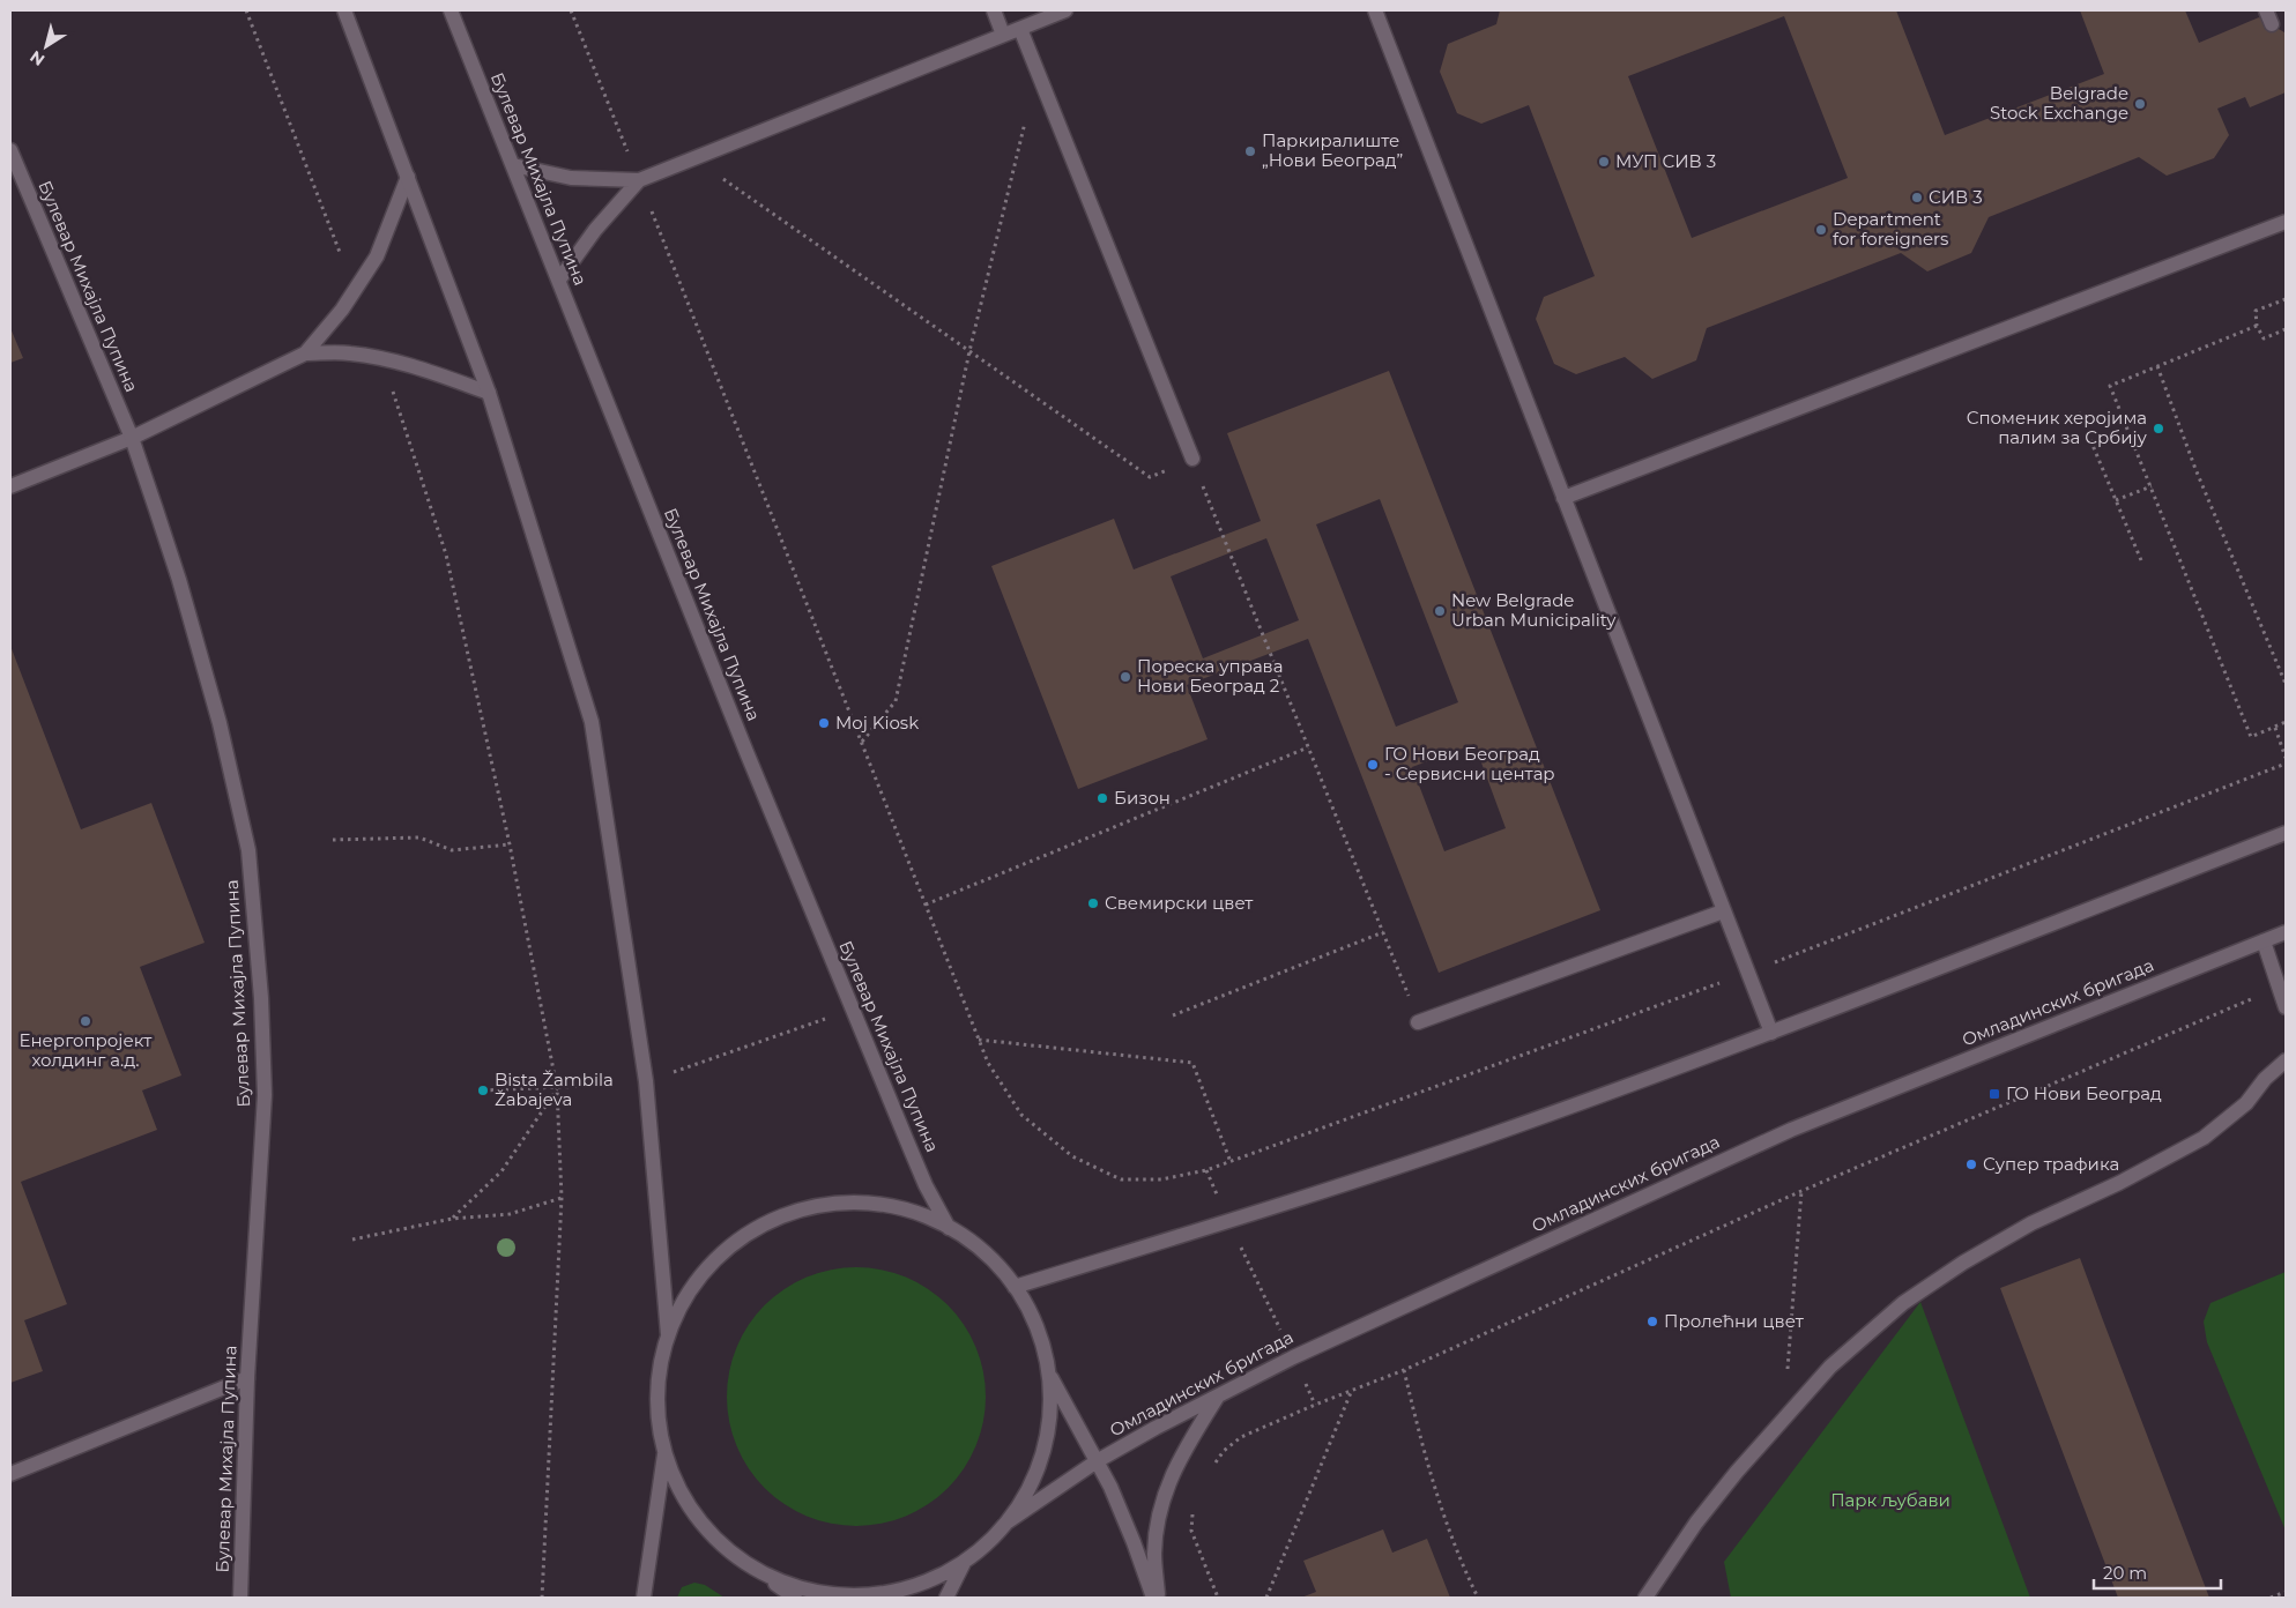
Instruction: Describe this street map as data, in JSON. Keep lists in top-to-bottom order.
{
  "streets": {
    "main road": ["Булевар Михајла Пупина", "Омладинских бригада"]
  },
  "parks": ["Парк љубави"],
  "places": {
    "other": [
      "Belgrade Stock Exchange",
      "Паркиралиште „Нови Београд”",
      "МУП СИВ 3",
      "СИВ 3",
      "Department for foreigners",
      "Споменик херојима палим за Србију",
      "New Belgrade Urban Municipality",
      "Пореска управа Нови Београд 2",
      "Moj Kiosk",
      "ГО Нови Београд - Сервисни центар",
      "Бизон",
      "Свемирски цвет",
      "Енергопројект холдинг а.д.",
      "Bista Žambila Žabajeva",
      "Супер трафика",
      "Пролећни цвет"
    ],
    "transit": ["ГО Нови Београд"]
  },
  "scale_bar": "20 m",
  "north": "bottom left"
}
